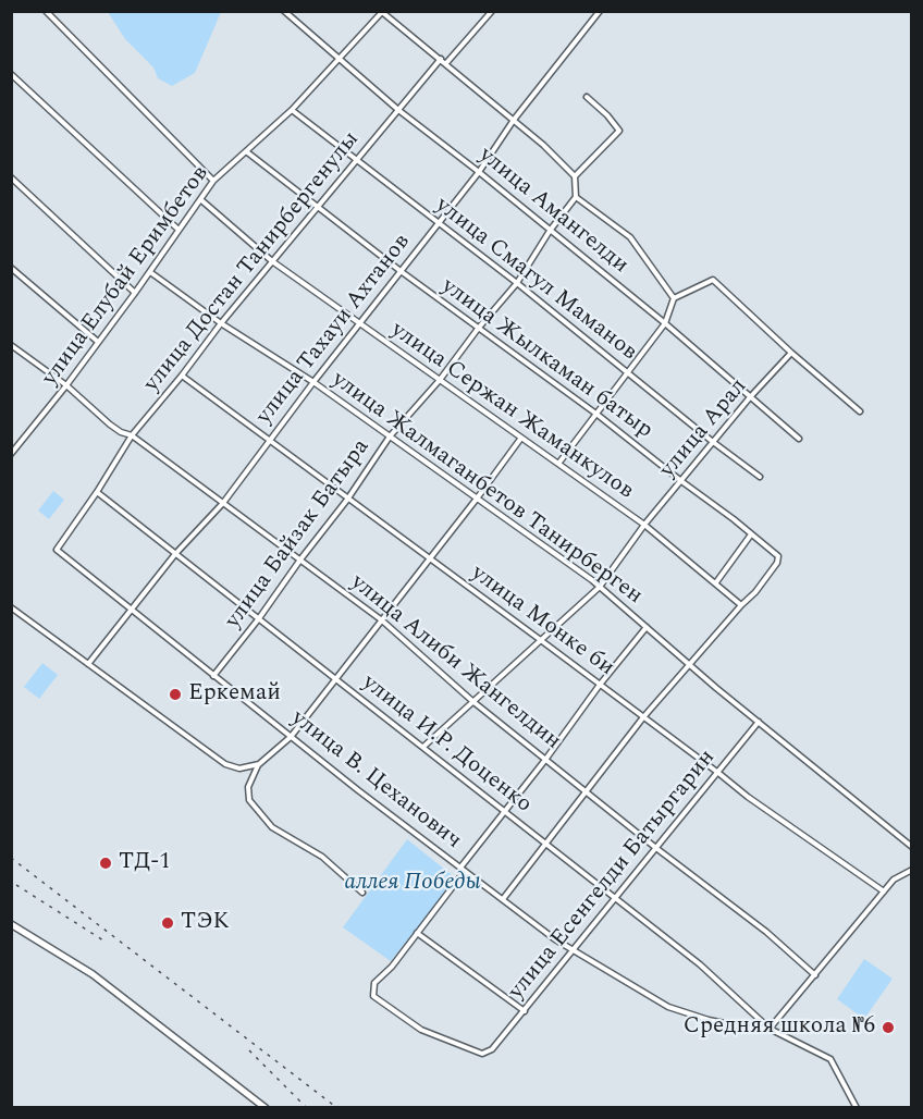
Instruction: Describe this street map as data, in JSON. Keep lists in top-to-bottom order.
{
  "streets": {
    "street": [
      "улица Амангелди",
      "улица Достан Танирбергенулы",
      "улица Елубай Еримбетов",
      "улица Смагул Маманов",
      "улица Тахауи Ахтанов",
      "улица Жылкаман батыр",
      "улица Сержан Жаманкулов",
      "улица Арал",
      "улица Жалмаганбетов Танирберген",
      "улица Байзак Батыра",
      "улица Монке би",
      "улица Алиби Жангелдин",
      "улица И.Р. Доценко",
      "улица В. Цеханович",
      "улица Есенгелди Батыргарин"
    ]
  },
  "crossings": [
    ["улица Амангелди", "улица Достан Танирбергенулы"],
    ["улица Амангелди", "улица Елубай Еримбетов"],
    ["улица Амангелди", "улица Тахауи Ахтанов"],
    ["улица Амангелди", "улица Арал"],
    ["улица Амангелди", "улица Байзак Батыра"],
    ["улица Достан Танирбергенулы", "улица Смагул Маманов"],
    ["улица Достан Танирбергенулы", "улица Жылкаман батыр"],
    ["улица Достан Танирбергенулы", "улица Сержан Жаманкулов"],
    ["улица Достан Танирбергенулы", "улица Жалмаганбетов Танирберген"],
    ["улица Достан Танирбергенулы", "улица Монке би"],
    ["улица Достан Танирбергенулы", "улица Алиби Жангелдин"],
    ["улица Достан Танирбергенулы", "улица И.Р. Доценко"],
    ["улица Достан Танирбергенулы", "улица В. Цеханович"],
    ["улица Елубай Еримбетов", "улица Смагул Маманов"],
    ["улица Елубай Еримбетов", "улица Жылкаман батыр"],
    ["улица Елубай Еримбетов", "улица Сержан Жаманкулов"],
    ["улица Елубай Еримбетов", "улица Жалмаганбетов Танирберген"],
    ["улица Елубай Еримбетов", "улица Алиби Жангелдин"],
    ["улица Смагул Маманов", "улица Тахауи Ахтанов"],
    ["улица Смагул Маманов", "улица Арал"],
    ["улица Смагул Маманов", "улица Байзак Батыра"],
    ["улица Тахауи Ахтанов", "улица Жылкаман батыр"],
    ["улица Тахауи Ахтанов", "улица Сержан Жаманкулов"],
    ["улица Тахауи Ахтанов", "улица Жалмаганбетов Танирберген"],
    ["улица Тахауи Ахтанов", "улица Монке би"],
    ["улица Тахауи Ахтанов", "улица Алиби Жангелдин"],
    ["улица Тахауи Ахтанов", "улица И.Р. Доценко"],
    ["улица Тахауи Ахтанов", "улица В. Цеханович"],
    ["улица Жылкаман батыр", "улица Сержан Жаманкулов"],
    ["улица Жылкаман батыр", "улица Арал"],
    ["улица Жылкаман батыр", "улица Байзак Батыра"],
    ["улица Сержан Жаманкулов", "улица Арал"],
    ["улица Сержан Жаманкулов", "улица Байзак Батыра"],
    ["улица Арал", "улица Жалмаганбетов Танирберген"],
    ["улица Арал", "улица Монке би"],
    ["улица Арал", "улица Алиби Жангелдин"],
    ["улица Арал", "улица И.Р. Доценко"],
    ["улица Жалмаганбетов Танирберген", "улица Байзак Батыра"],
    ["улица Жалмаганбетов Танирберген", "улица Есенгелди Батыргарин"],
    ["улица Байзак Батыра", "улица Монке би"],
    ["улица Байзак Батыра", "улица Алиби Жангелдин"],
    ["улица Байзак Батыра", "улица И.Р. Доценко"],
    ["улица Байзак Батыра", "улица В. Цеханович"],
    ["улица Монке би", "улица Есенгелди Батыргарин"],
    ["улица Алиби Жангелдин", "улица Есенгелди Батыргарин"],
    ["улица И.Р. Доценко", "улица В. Цеханович"],
    ["улица И.Р. Доценко", "улица Есенгелди Батыргарин"],
    ["улица В. Цеханович", "улица Есенгелди Батыргарин"]
  ],
  "parks": ["аллея Победы"],
  "places": [
    "Еркемай",
    "ТД-1",
    "ТЭК",
    "Средняя школа №6"
  ]
}
